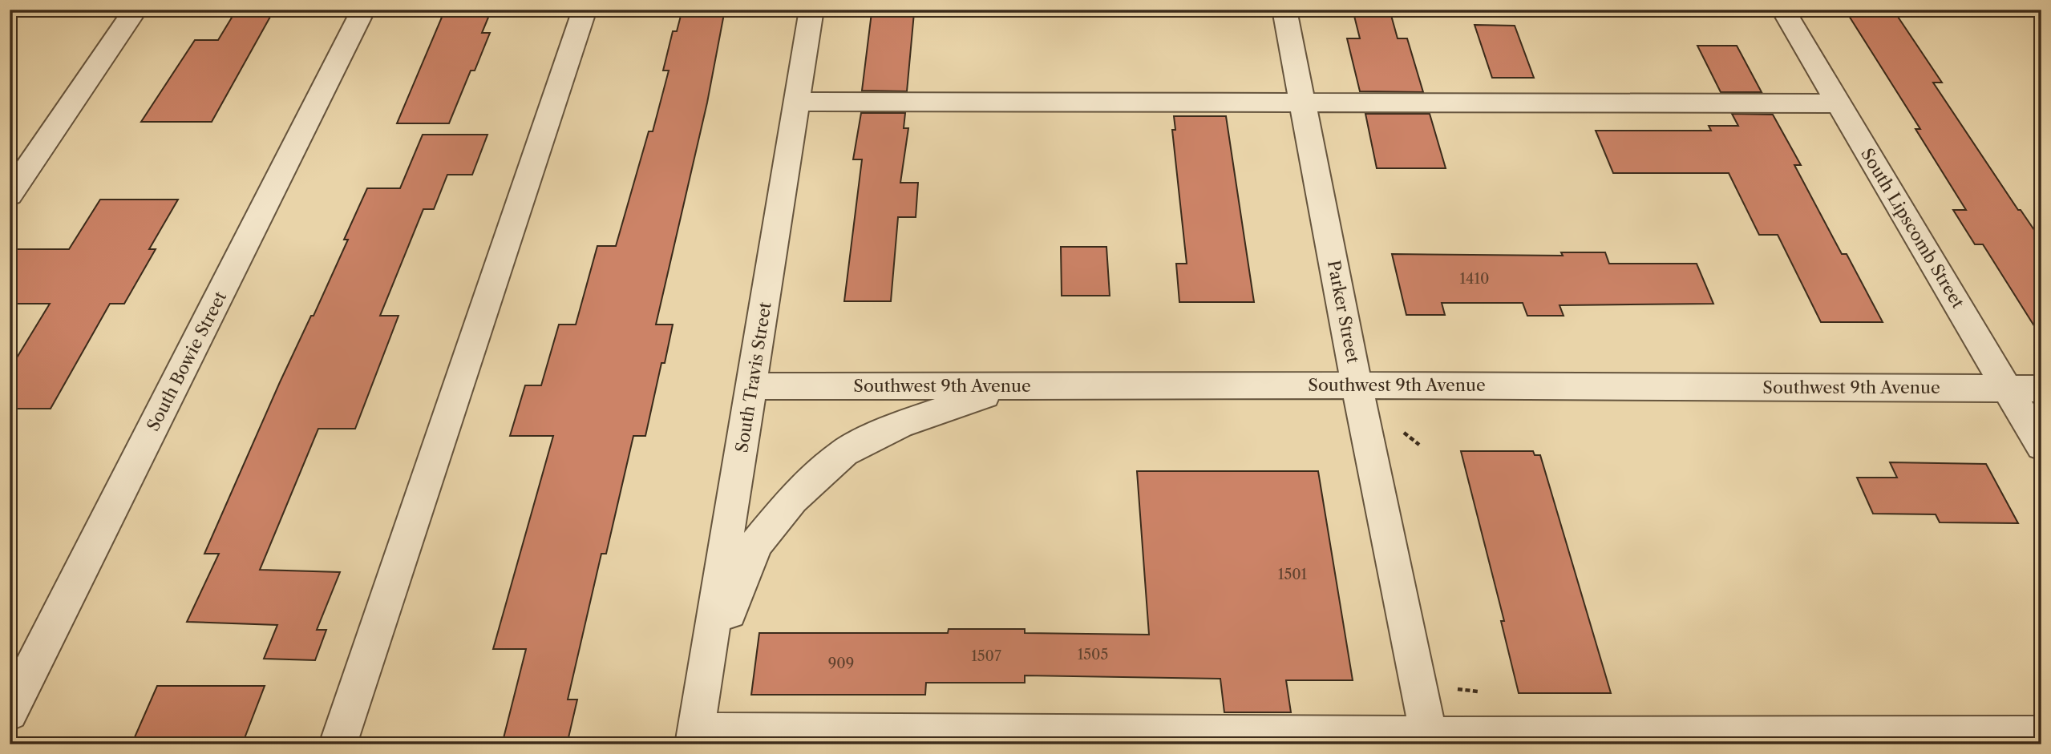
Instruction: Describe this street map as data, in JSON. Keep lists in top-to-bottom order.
{
  "streets": {
    "street": [
      "South Lipscomb Street",
      "Parker Street",
      "South Bowie Street",
      "South Travis Street",
      "Southwest 9th Avenue"
    ]
  },
  "crossings": [
    ["South Lipscomb Street", "Southwest 9th Avenue"],
    ["Parker Street", "Southwest 9th Avenue"],
    ["South Travis Street", "Southwest 9th Avenue"]
  ],
  "house_numbers": [
    "1410",
    "1501",
    "1505",
    "1507",
    "909"
  ]
}
